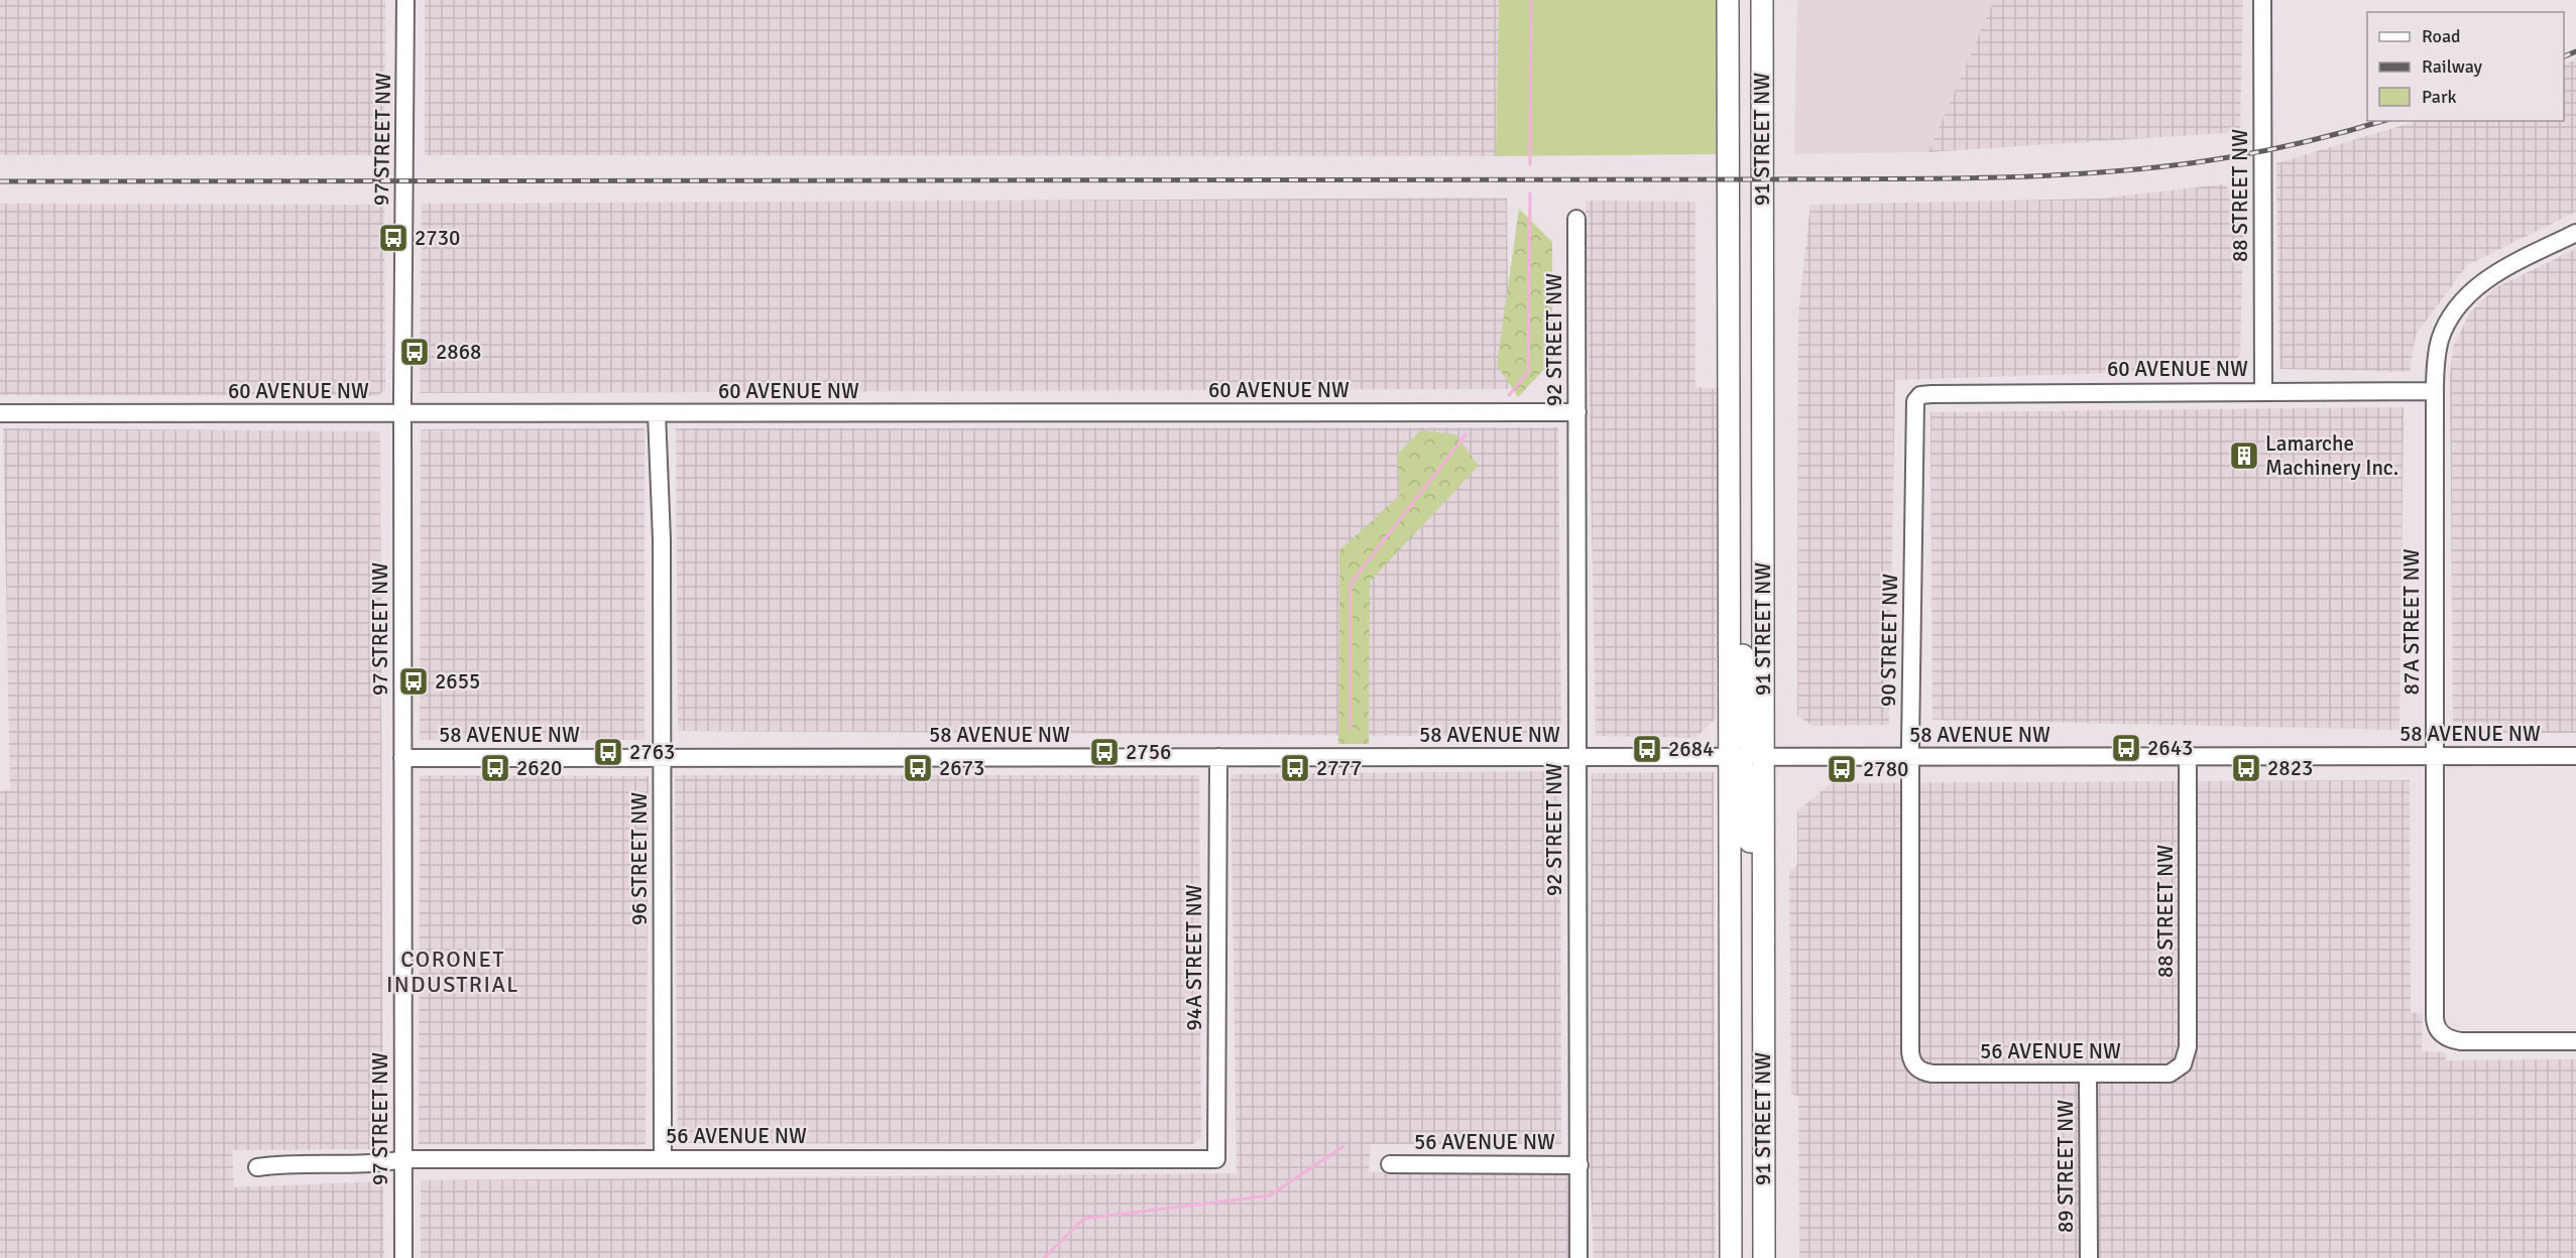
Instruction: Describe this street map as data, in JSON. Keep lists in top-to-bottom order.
{
  "streets": {
    "main road": ["91 STREET NW"],
    "street": [
      "97 STREET NW",
      "88 STREET NW",
      "92 STREET NW",
      "60 AVENUE NW",
      "87A STREET NW",
      "90 STREET NW",
      "58 AVENUE NW",
      "96 STREET NW",
      "94A STREET NW",
      "56 AVENUE NW",
      "89 STREET NW"
    ]
  },
  "crossings": [
    ["97 STREET NW", "60 AVENUE NW"],
    ["97 STREET NW", "58 AVENUE NW"],
    ["97 STREET NW", "56 AVENUE NW"],
    ["91 STREET NW", "58 AVENUE NW"],
    ["88 STREET NW", "60 AVENUE NW"],
    ["88 STREET NW", "58 AVENUE NW"],
    ["88 STREET NW", "56 AVENUE NW"],
    ["92 STREET NW", "60 AVENUE NW"],
    ["92 STREET NW", "58 AVENUE NW"],
    ["92 STREET NW", "56 AVENUE NW"],
    ["60 AVENUE NW", "87A STREET NW"],
    ["60 AVENUE NW", "90 STREET NW"],
    ["60 AVENUE NW", "96 STREET NW"],
    ["87A STREET NW", "58 AVENUE NW"],
    ["90 STREET NW", "58 AVENUE NW"],
    ["90 STREET NW", "56 AVENUE NW"],
    ["58 AVENUE NW", "96 STREET NW"],
    ["58 AVENUE NW", "94A STREET NW"],
    ["96 STREET NW", "56 AVENUE NW"],
    ["94A STREET NW", "56 AVENUE NW"],
    ["56 AVENUE NW", "89 STREET NW"]
  ],
  "districts": ["CORONET INDUSTRIAL"],
  "places": {
    "bus stop": [
      "2730",
      "2868",
      "2655",
      "2643",
      "2684",
      "2763",
      "2756",
      "2620",
      "2673",
      "2777",
      "2823",
      "2780"
    ],
    "building": ["Lamarche Machinery Inc."]
  },
  "legend": ["Road", "Railway", "Park"]
}
